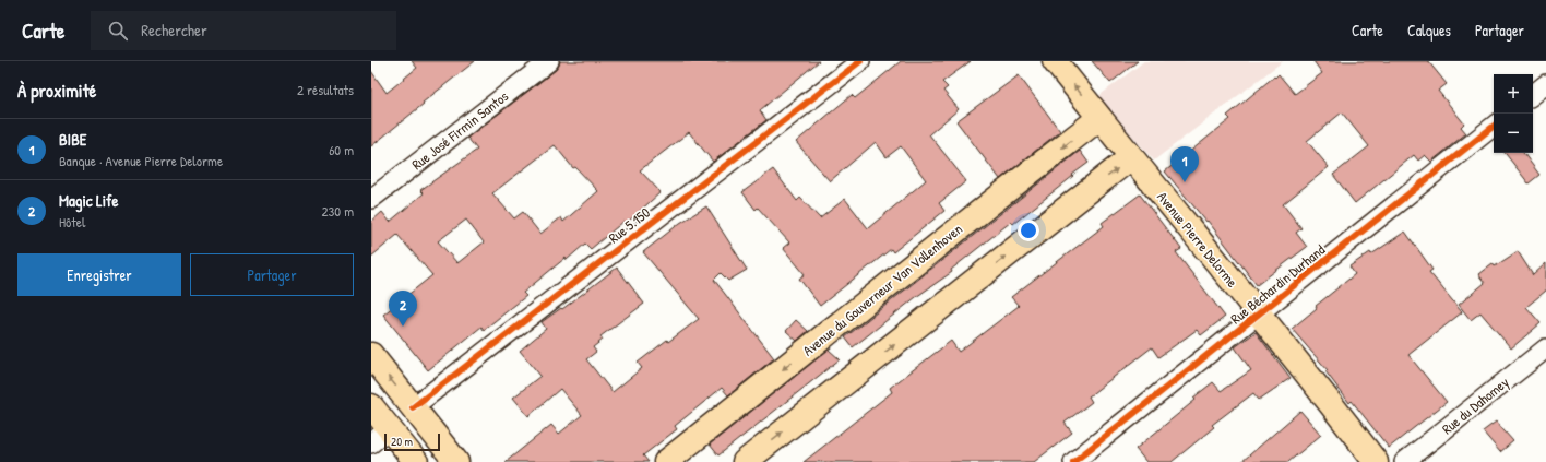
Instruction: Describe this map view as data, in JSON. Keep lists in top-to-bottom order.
{
  "streets": {
    "main road": ["Avenue Pierre Delorme", "Avenue du Gouverneur Van Vollenhoven"],
    "street": [
      "Rue José Firmin Santos",
      "Rue 5.150",
      "Rue Béchardin Durhand",
      "Rue du Dahomey"
    ]
  },
  "crossings": [
    ["Avenue Pierre Delorme", "Rue Béchardin Durhand"],
    ["Avenue Pierre Delorme", "Avenue du Gouverneur Van Vollenhoven"]
  ],
  "scale_bar": "20 m",
  "page": {
    "header": "Carte",
    "search": "Rechercher",
    "nav": ["Carte", "Calques", "Partager"],
    "heading": ["À proximité", "2 résultats"],
    "map_buttons": ["+", "−"],
    "list": [
      {
        "mark": "1",
        "name": "BIBE",
        "note": "Banque · Avenue Pierre Delorme",
        "value": "60 m"
      },
      {
        "mark": "2",
        "name": "Magic Life",
        "note": "Hôtel",
        "value": "230 m"
      }
    ],
    "pins": ["1", "2"],
    "buttons": ["Enregistrer", "Partager"],
    "scale": "20 m"
  }
}
